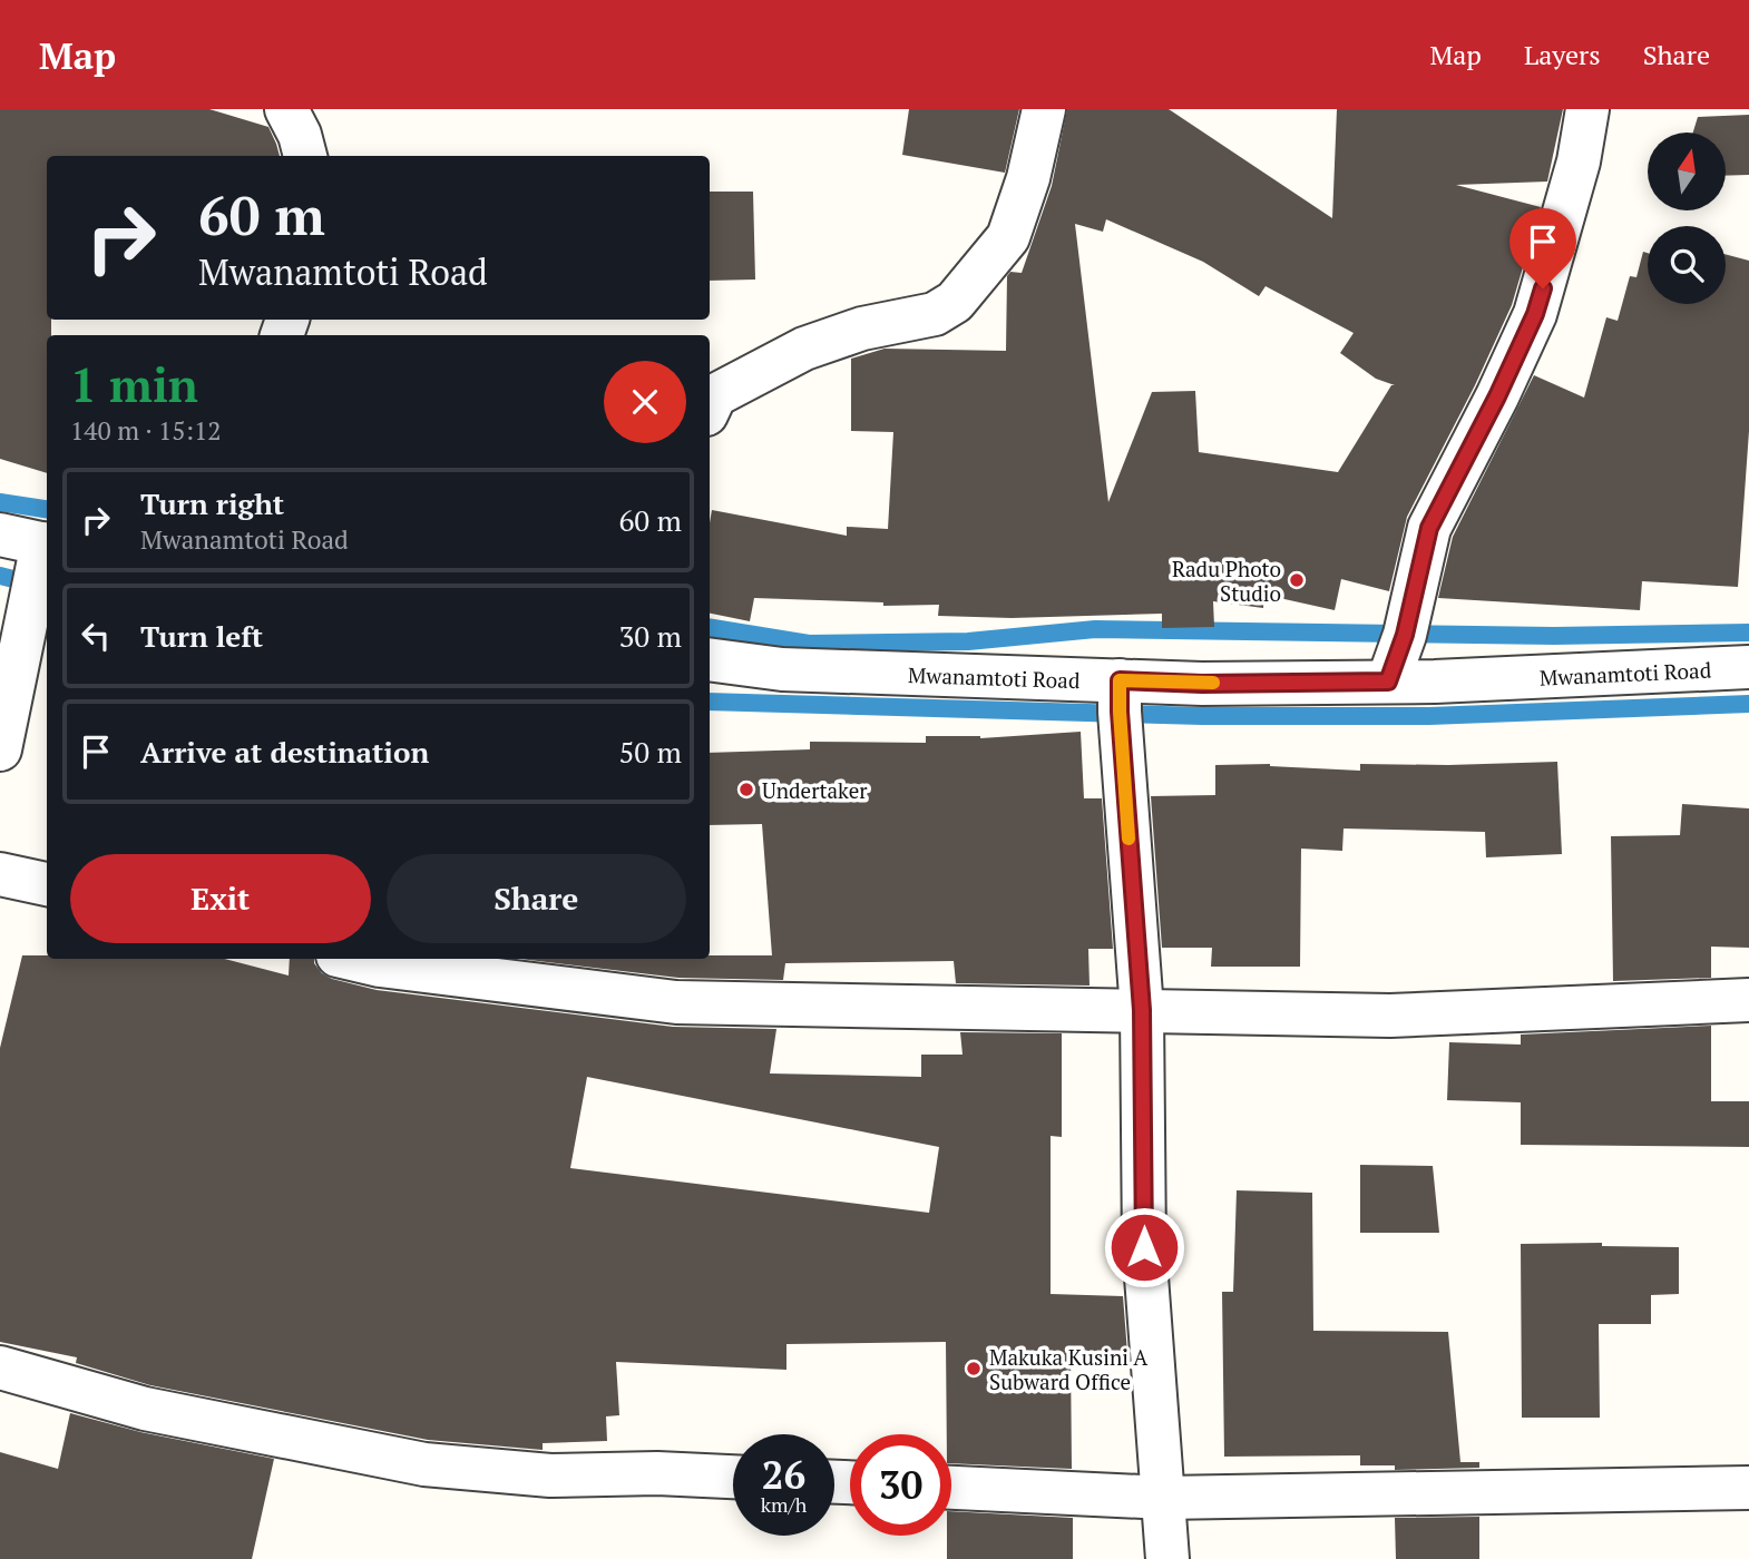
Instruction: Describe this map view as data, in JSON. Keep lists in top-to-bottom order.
{
  "streets": {
    "street": ["Mwanamtoti Road"]
  },
  "places": ["Radu Photo Studio", "Undertaker", "Makuka Kusini A Subward Office"],
  "north": "top",
  "page": {
    "header": "Map",
    "nav": ["Map", "Layers", "Share"],
    "turn": ["60 m", "Mwanamtoti Road"],
    "heading": ["1 min", "140 m · 15:12"],
    "list": [
      {
        "name": "Turn right",
        "note": "Mwanamtoti Road",
        "value": "60 m"
      },
      {
        "name": "Turn left",
        "value": "30 m"
      },
      {
        "name": "Arrive at destination",
        "value": "50 m"
      }
    ],
    "buttons": ["Exit", "Share"],
    "speed": "26 km/h",
    "limit": "30"
  }
}
